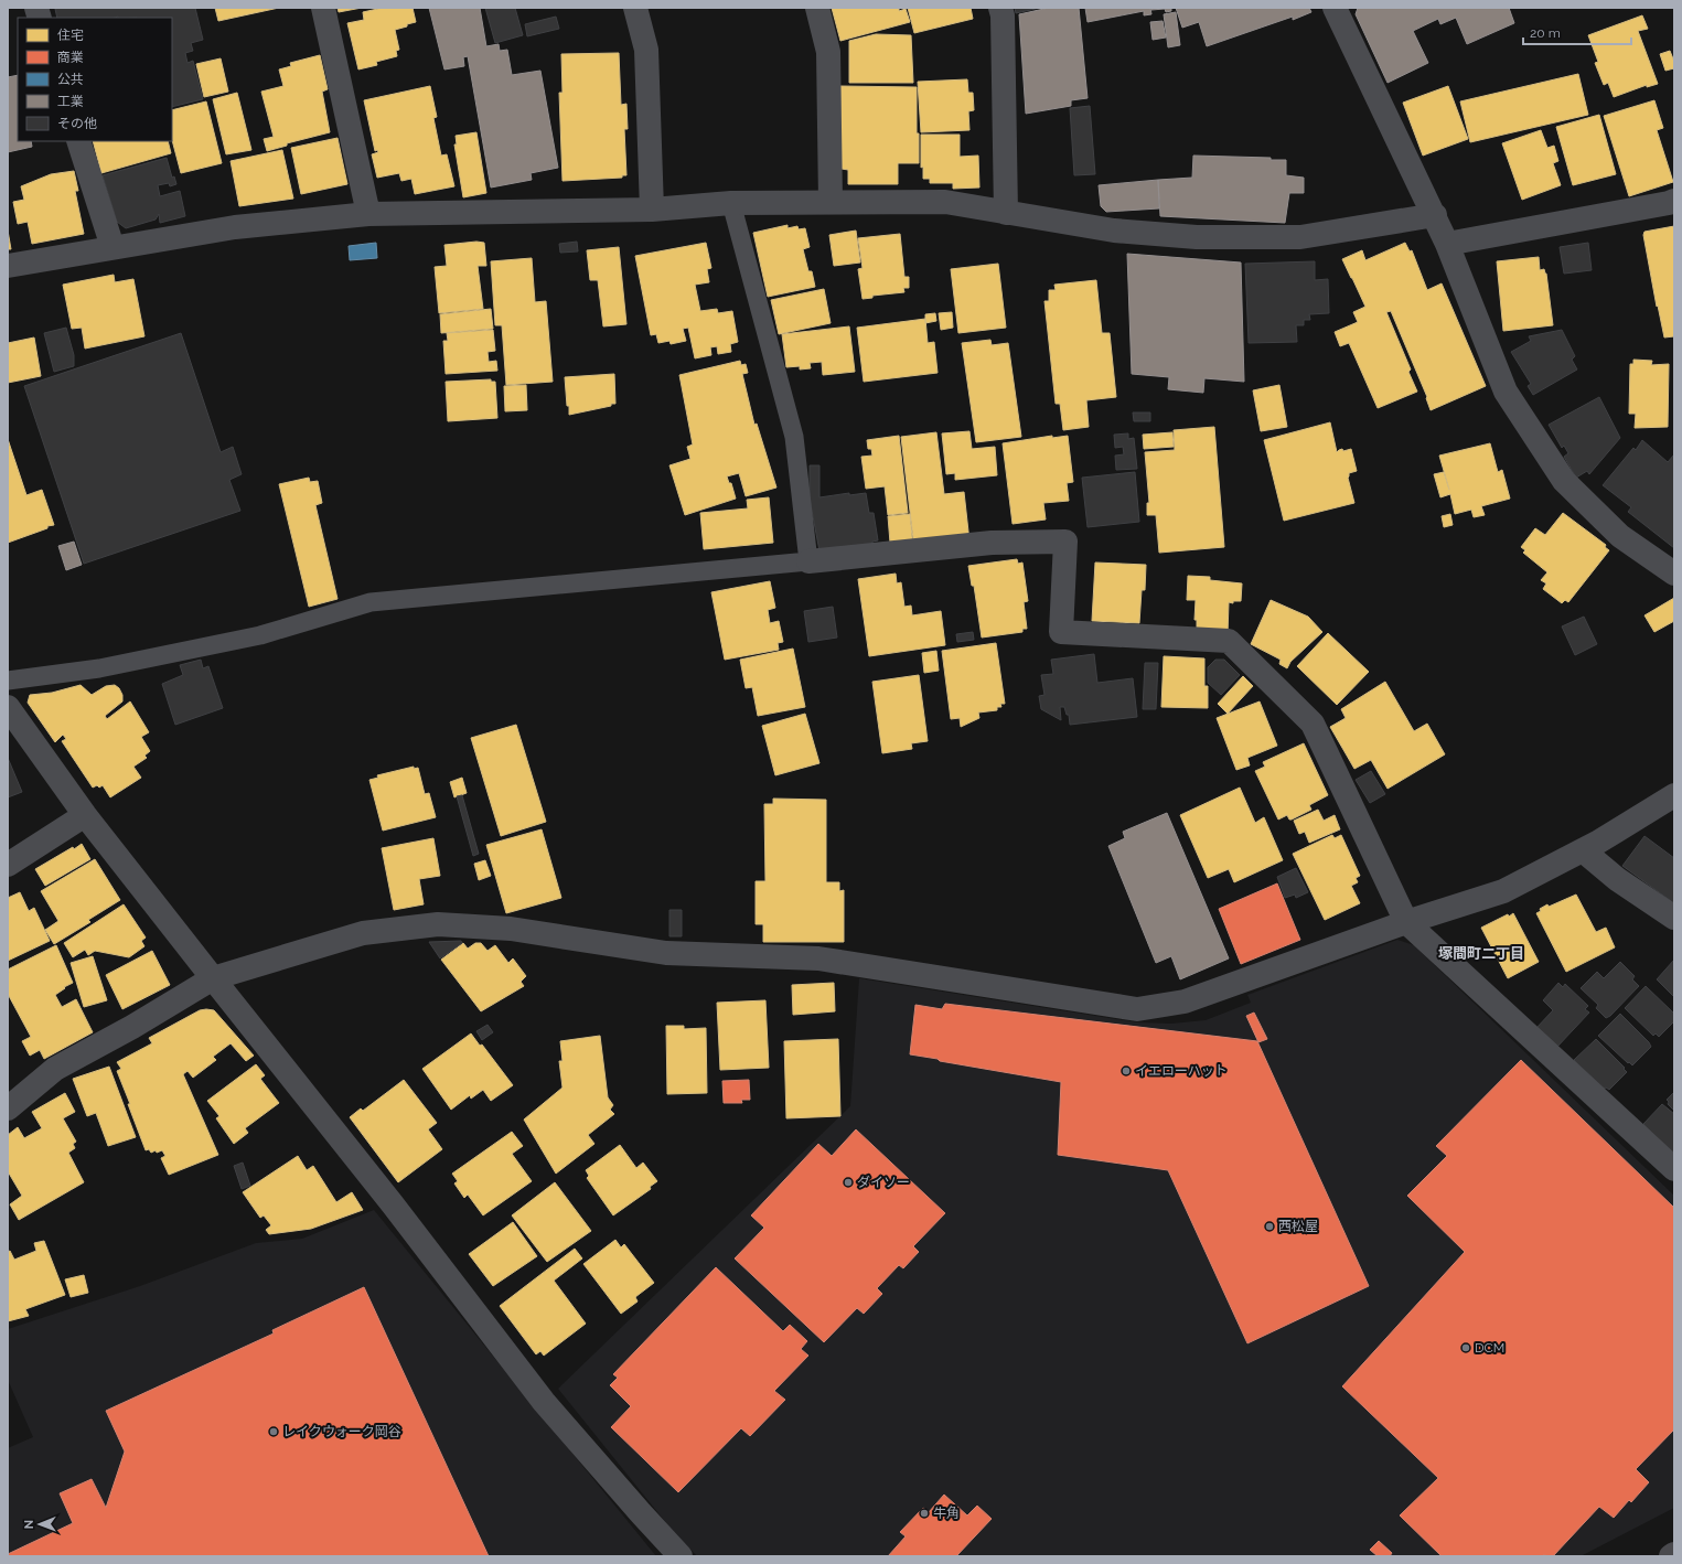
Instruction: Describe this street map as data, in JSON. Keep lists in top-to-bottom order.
{
  "districts": ["塚間町二丁目"],
  "places": [
    "イエローハット",
    "ダイソー",
    "西松屋",
    "DCM",
    "レイクウォーク岡谷",
    "牛角"
  ],
  "legend": [
    "住宅",
    "商業",
    "公共",
    "工業",
    "その他"
  ],
  "scale_bar": "20 m",
  "north": "left"
}
